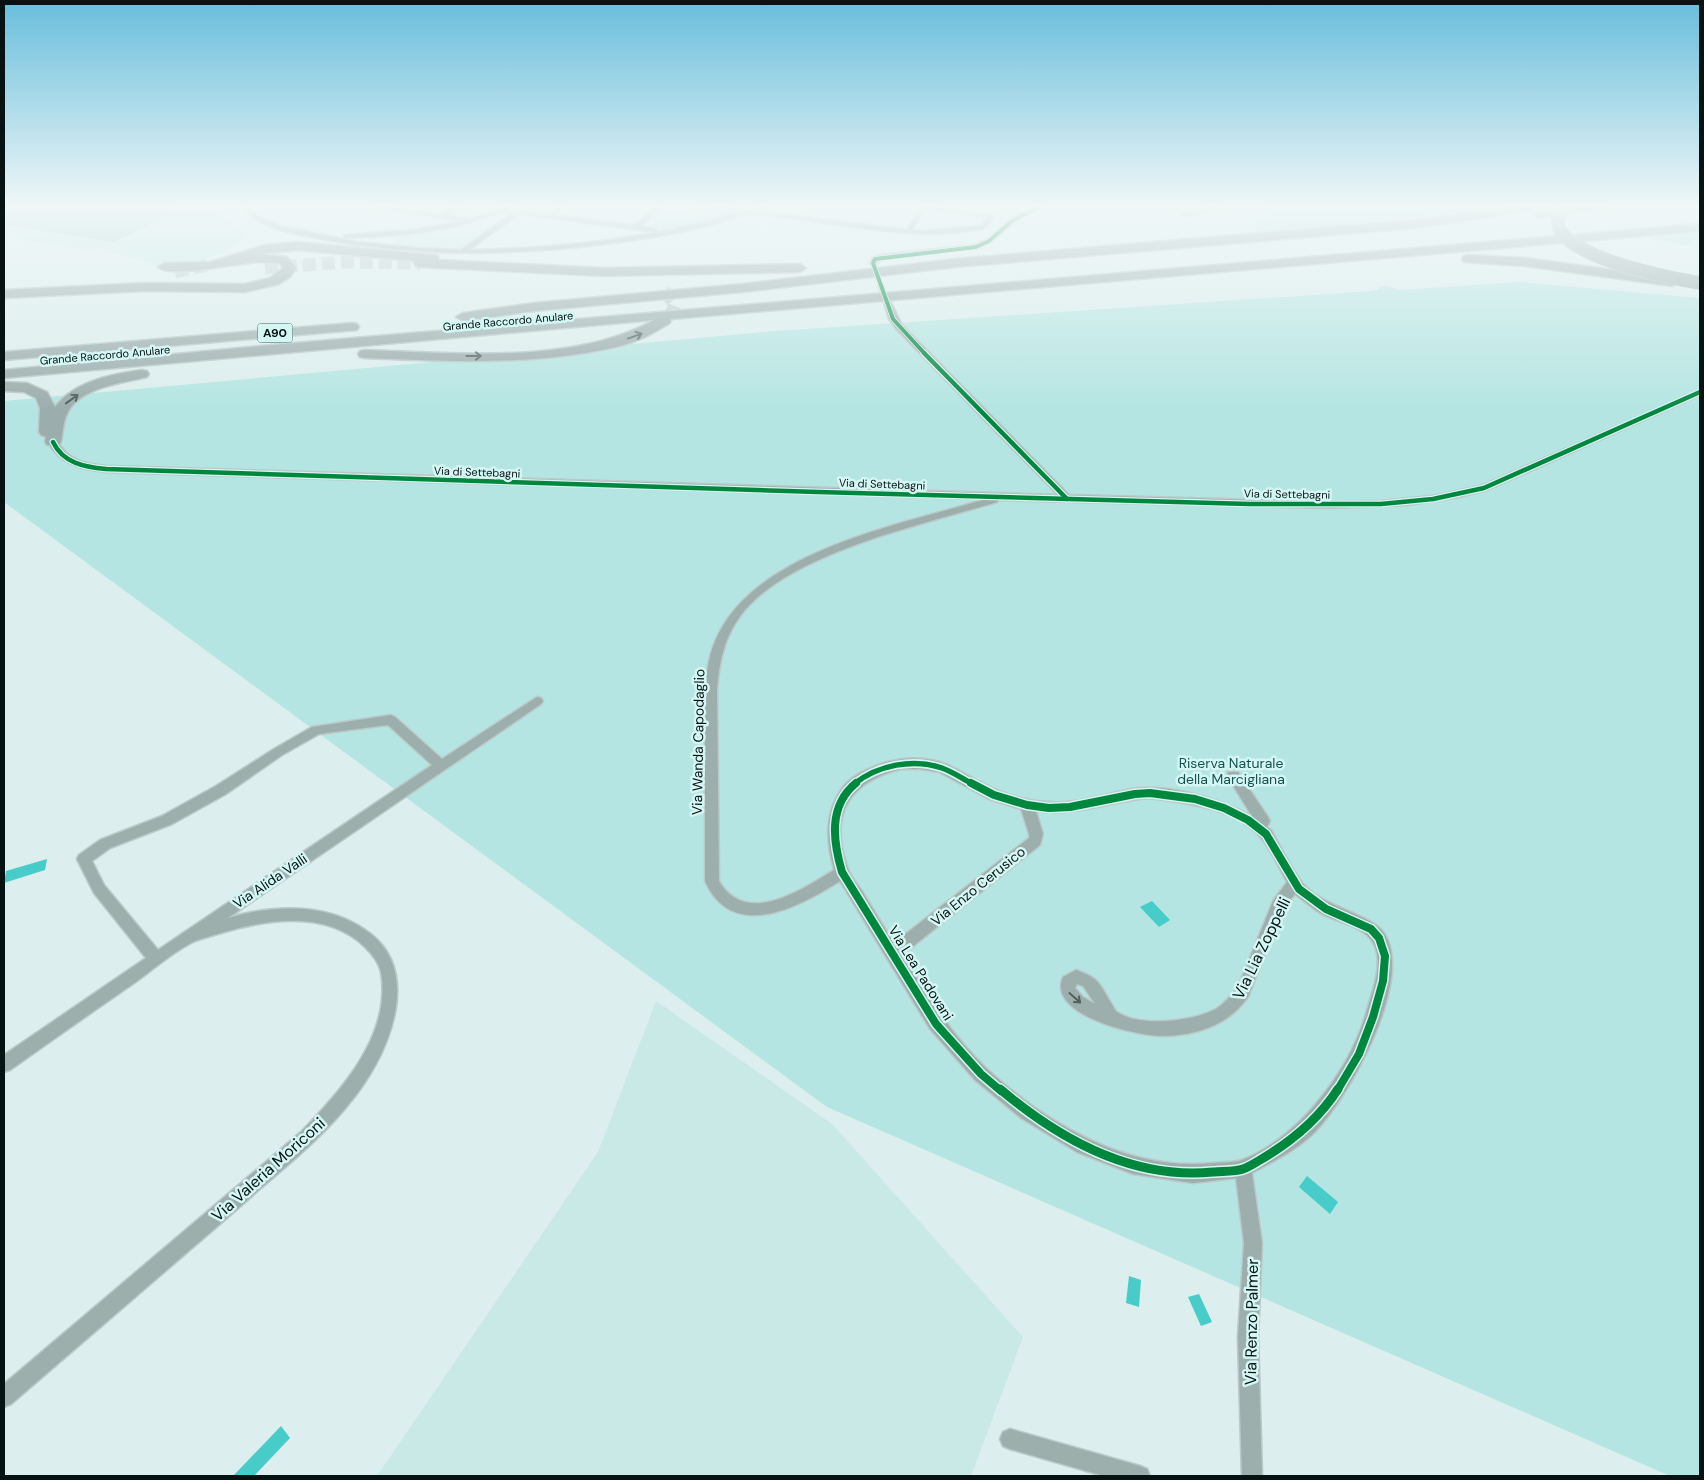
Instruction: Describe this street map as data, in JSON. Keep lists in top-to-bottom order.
{
  "streets": {
    "highway": ["Grande Raccordo Anulare", "A90"],
    "street": [
      "Via di Settebagni",
      "Via Wanda Capodaglio",
      "Via Alida Valli",
      "Via Enzo Cerusico",
      "Via Lia Zoppelli",
      "Via Lea Padovani",
      "Via Valeria Moriconi",
      "Via Renzo Palmer"
    ]
  },
  "crossings": [
    ["Via di Settebagni", "Via Wanda Capodaglio"],
    ["Via Wanda Capodaglio", "Via Lea Padovani"],
    ["Via Alida Valli", "Via Valeria Moriconi"],
    ["Via Enzo Cerusico", "Via Lea Padovani"],
    ["Via Lia Zoppelli", "Via Lea Padovani"],
    ["Via Lea Padovani", "Via Renzo Palmer"]
  ],
  "parks": ["Riserva Naturale della Marcigliana"]
}
